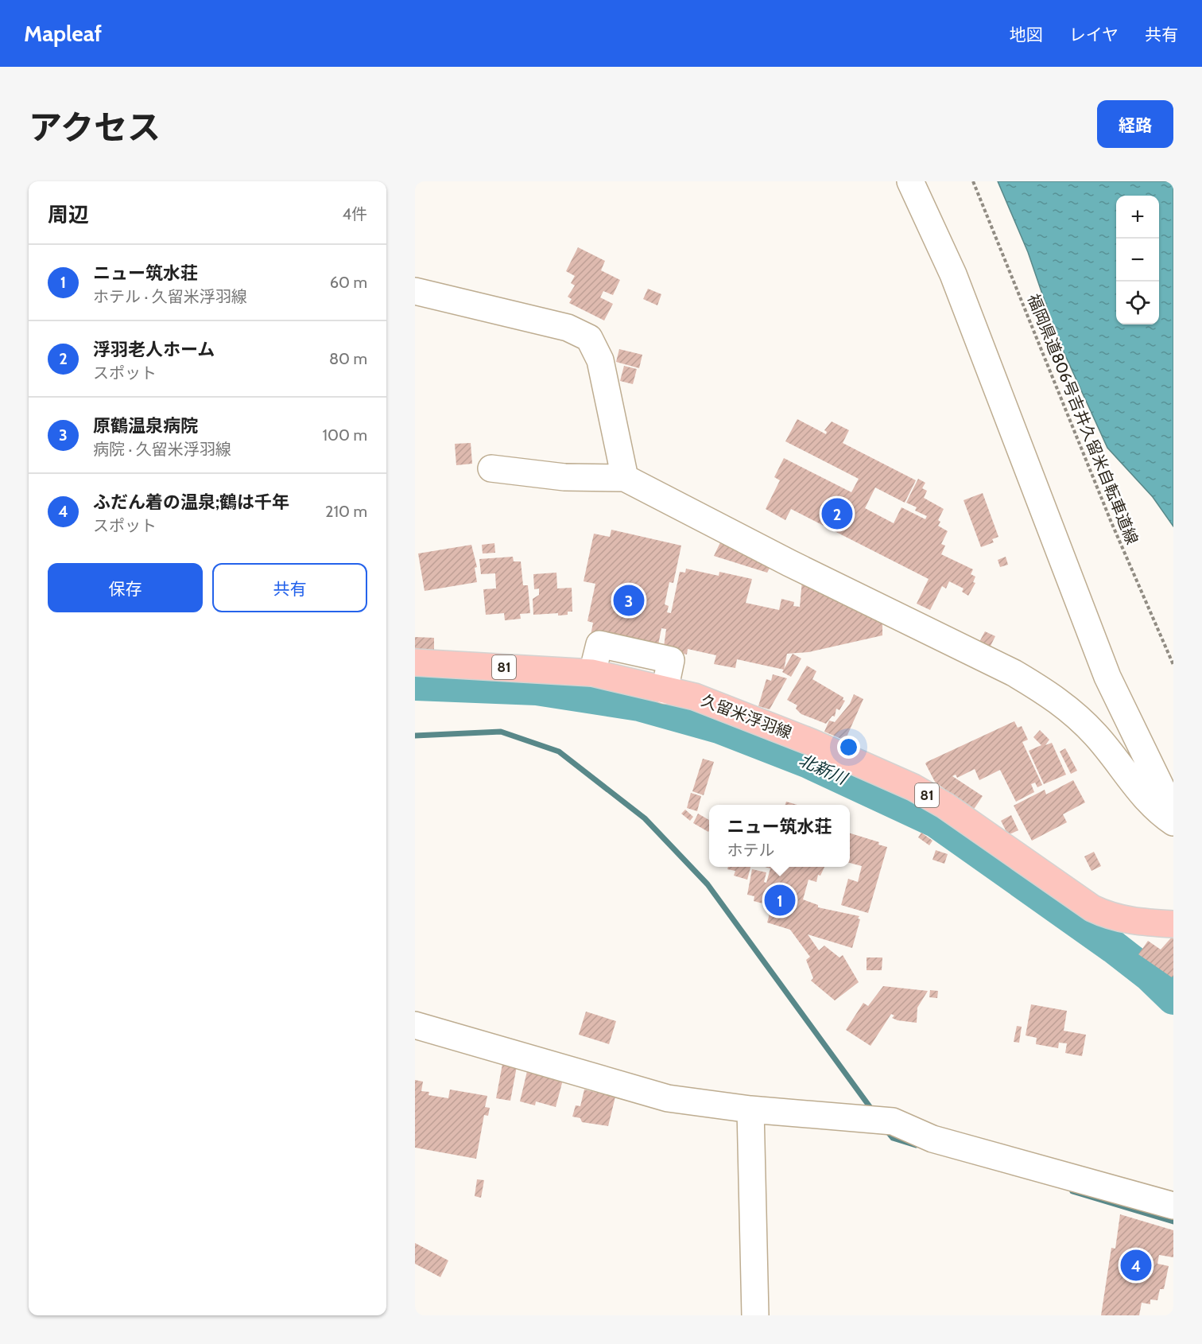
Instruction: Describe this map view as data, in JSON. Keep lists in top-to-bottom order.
{
  "streets": {
    "main road": ["81", "久留米浮羽線"],
    "path": ["福岡県道806号吉井久留米自転車道線"]
  },
  "water": ["北新川"],
  "page": {
    "header": "Mapleaf",
    "nav": ["地図", "レイヤ", "共有"],
    "title": "アクセス",
    "buttons": [
      "経路",
      ["保存", "共有"]
    ],
    "heading": ["周辺", "4件"],
    "map_buttons": ["+", "−"],
    "list": [
      {
        "mark": "1",
        "name": "ニュー筑水荘",
        "note": "ホテル · 久留米浮羽線",
        "value": "60 m"
      },
      {
        "mark": "2",
        "name": "浮羽老人ホーム",
        "note": "スポット",
        "value": "80 m"
      },
      {
        "mark": "3",
        "name": "原鶴温泉病院",
        "note": "病院 · 久留米浮羽線",
        "value": "100 m"
      },
      {
        "mark": "4",
        "name": "ふだん着の温泉;鶴は千年",
        "note": "スポット",
        "value": "210 m"
      }
    ],
    "pins": [
      "2",
      "3",
      "1",
      "4"
    ],
    "popup": ["ニュー筑水荘", "ホテル"]
  }
}
